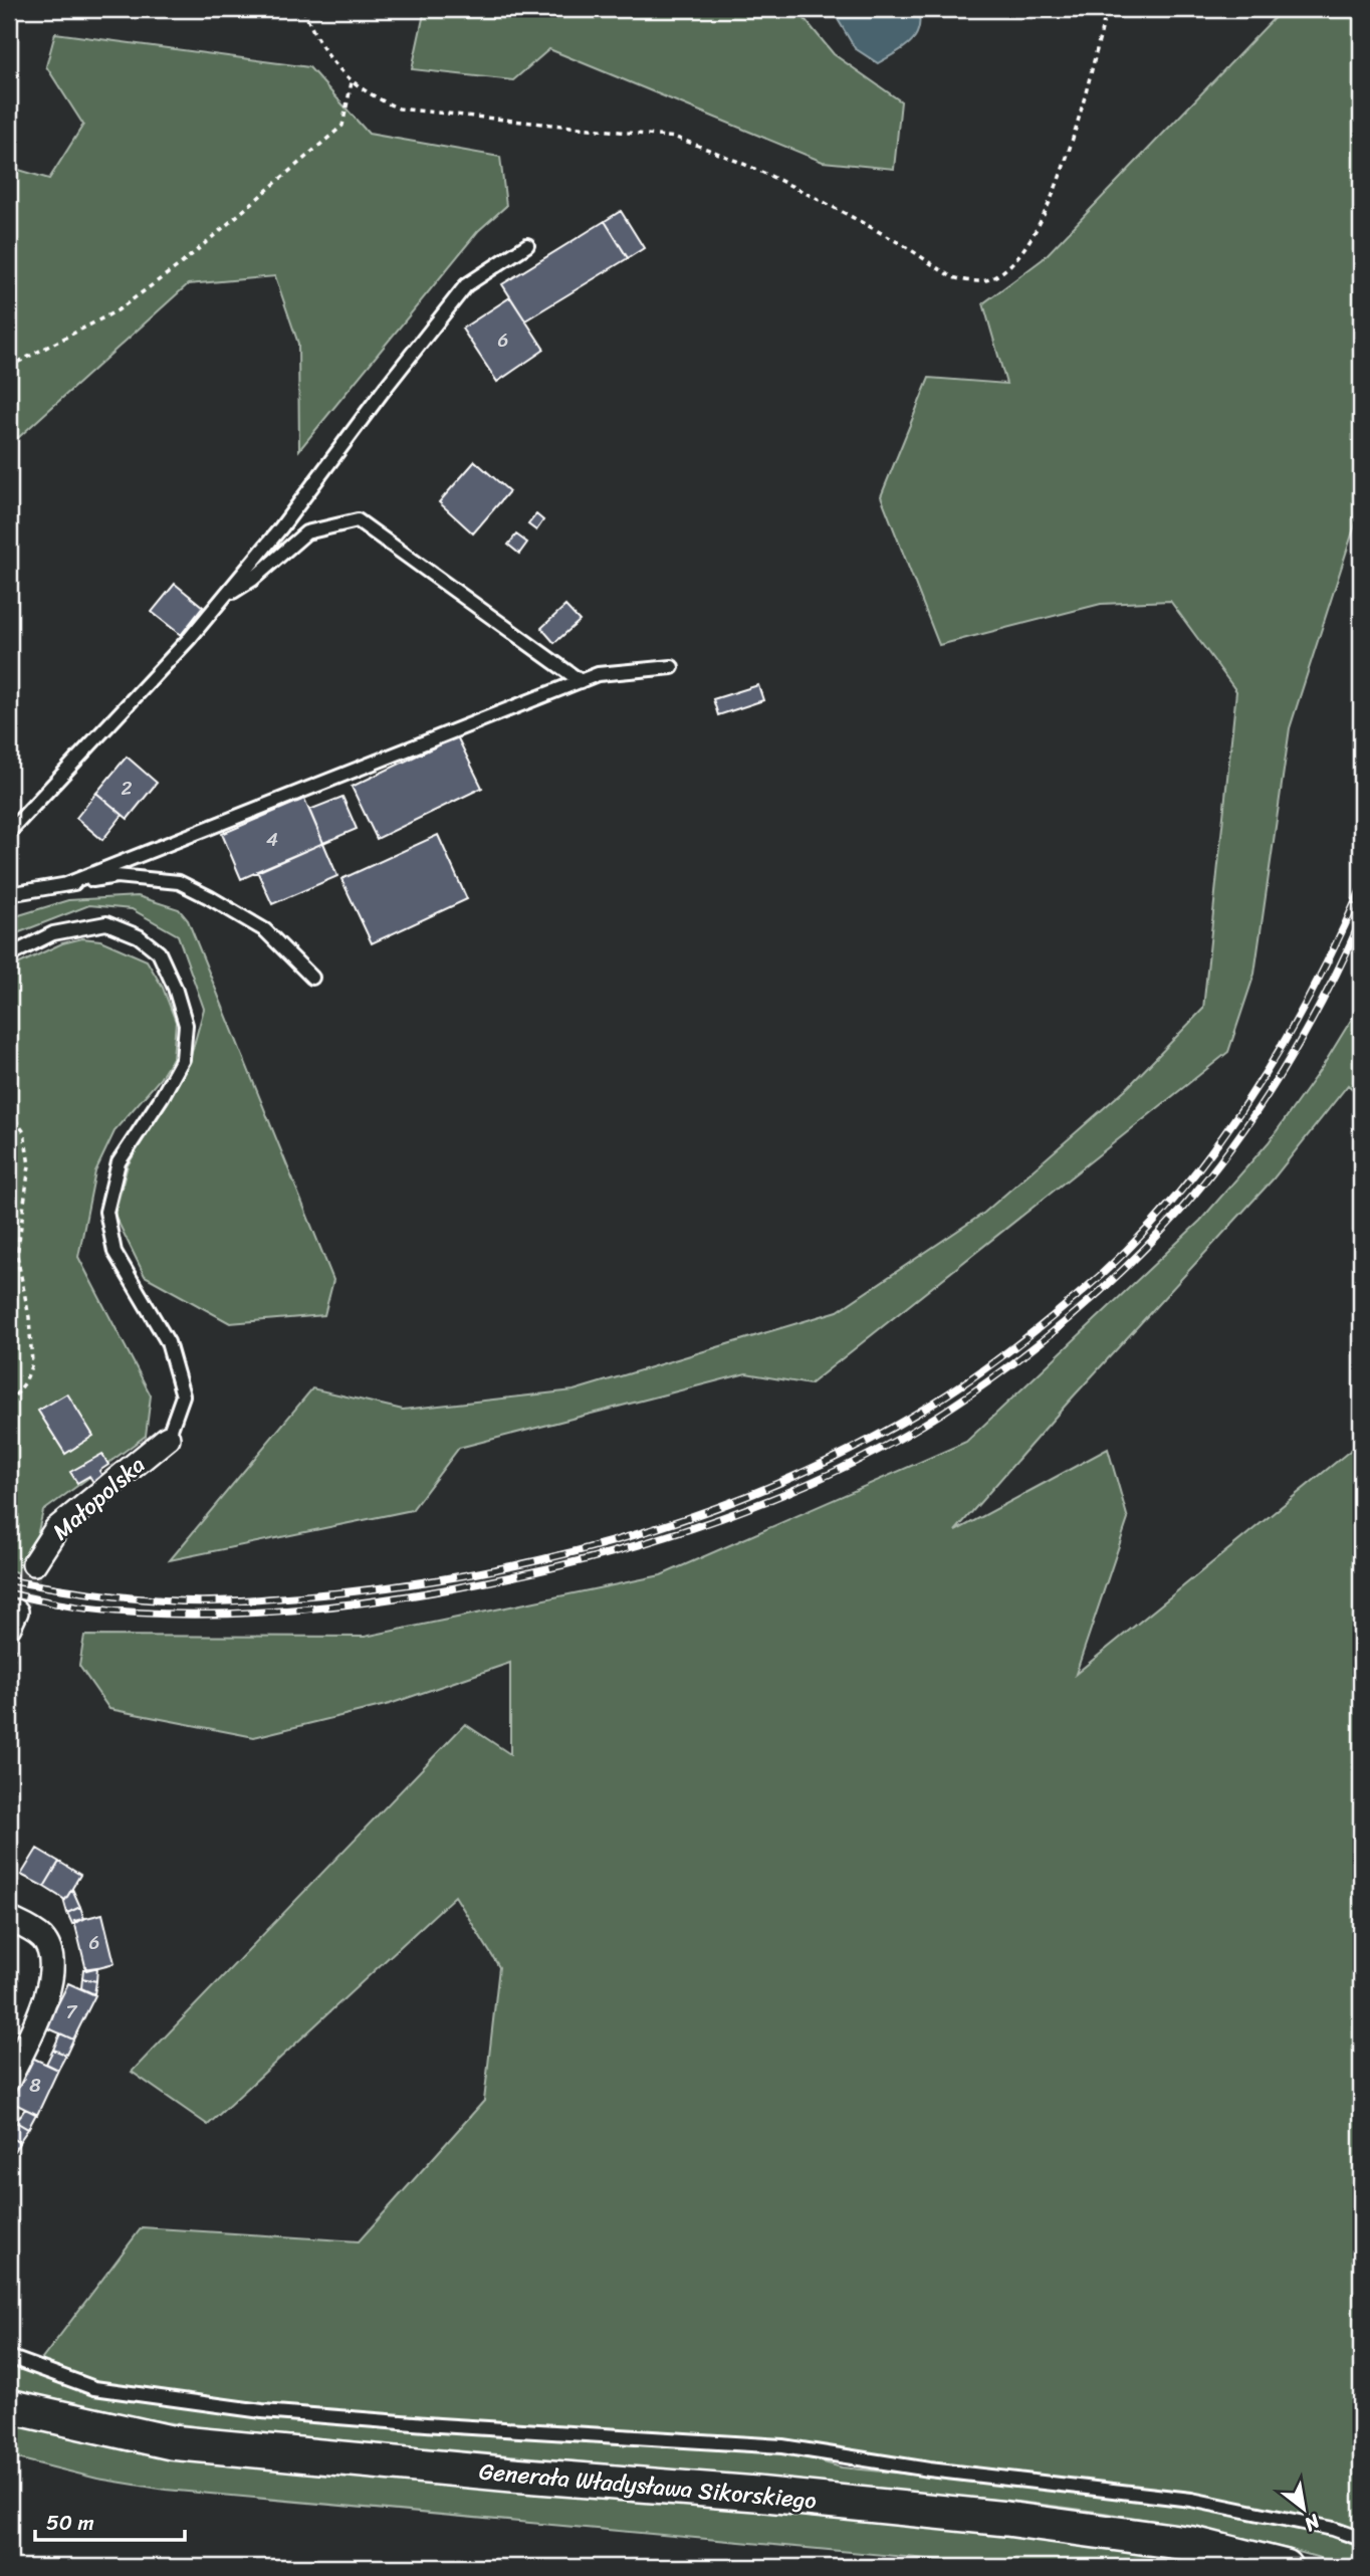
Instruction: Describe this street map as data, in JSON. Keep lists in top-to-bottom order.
{
  "streets": {
    "main road": ["Generała Władysława Sikorskiego"],
    "street": ["Małopolska"]
  },
  "house_numbers": [
    "6",
    "2",
    "4",
    "6",
    "7",
    "8"
  ],
  "scale_bar": "50 m",
  "north": "bottom right"
}
